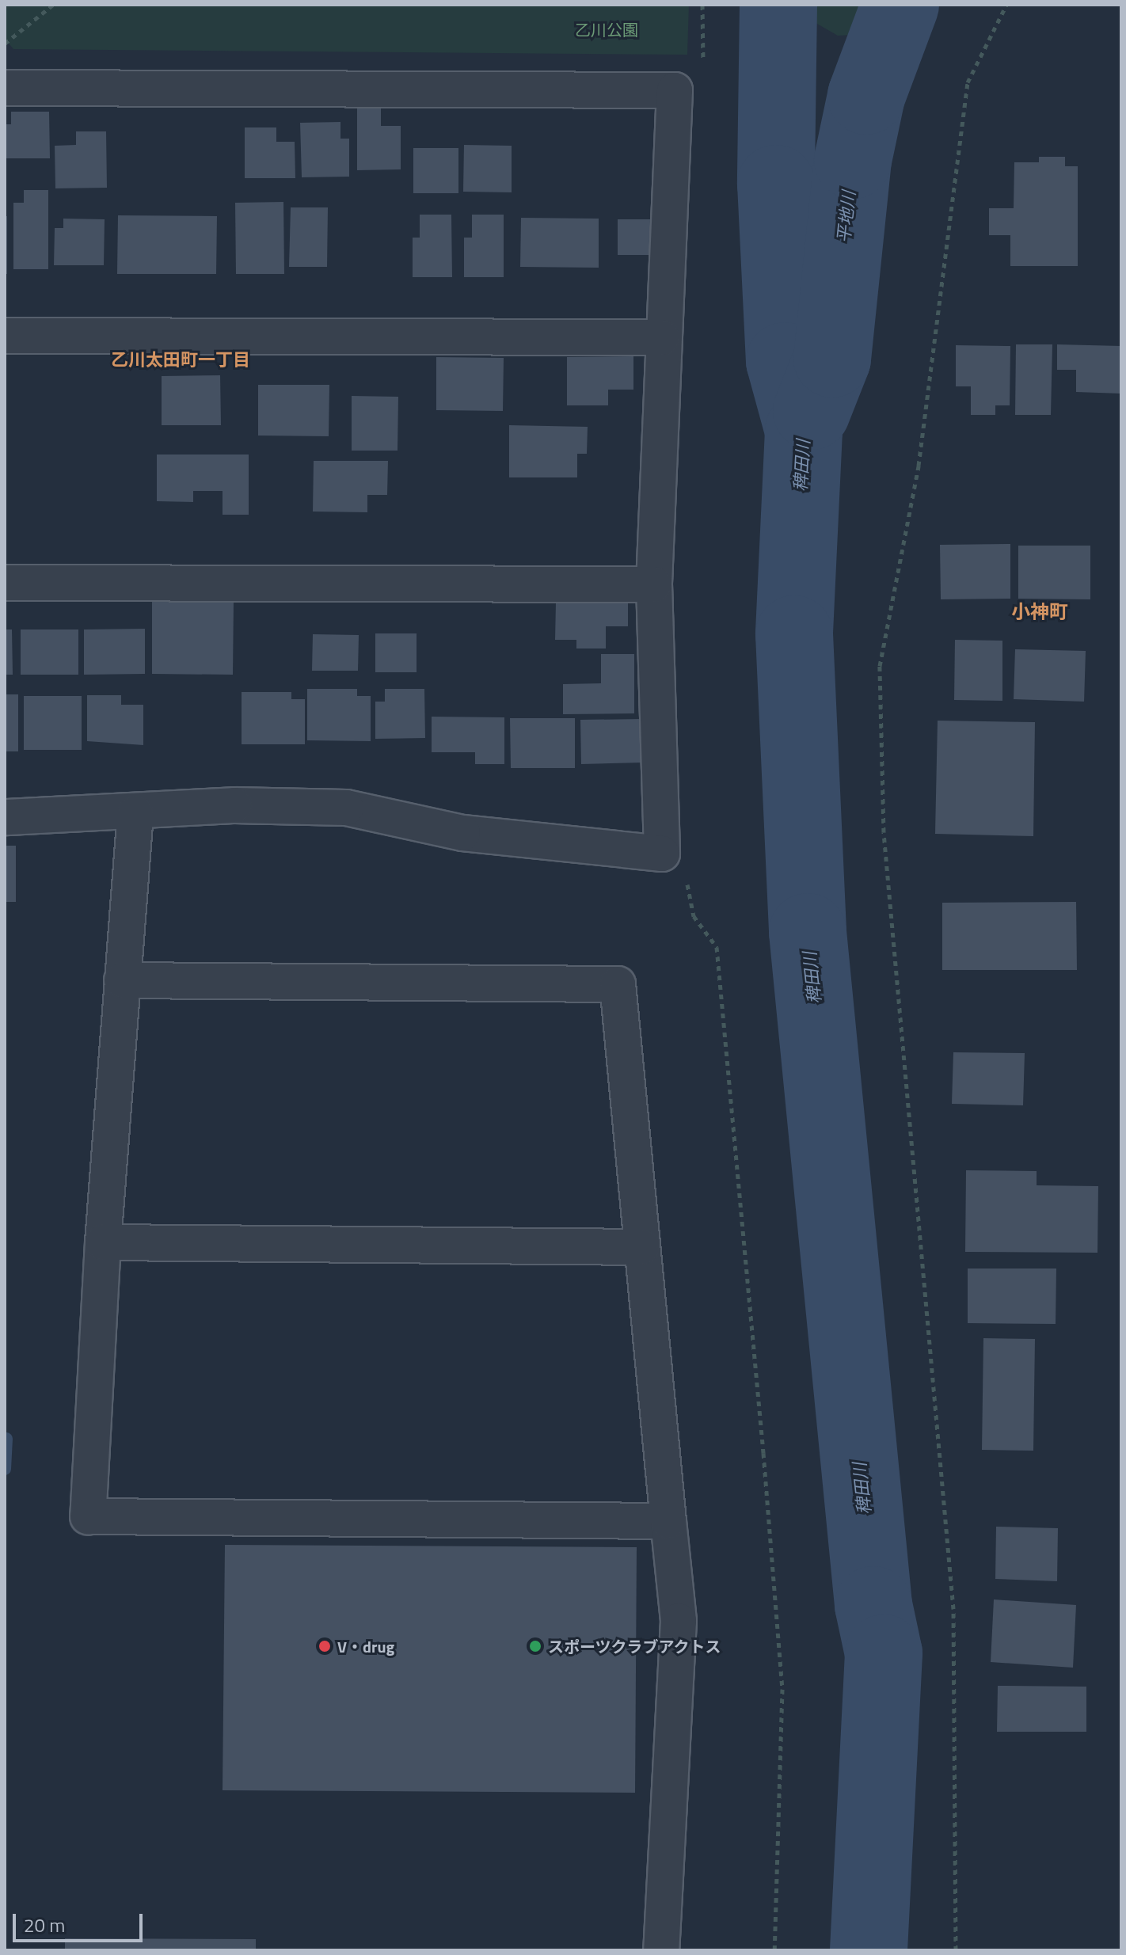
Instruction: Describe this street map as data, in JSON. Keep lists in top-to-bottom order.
{
  "districts": ["乙川太田町一丁目", "小神町"],
  "water": ["平地川", "稗田川"],
  "parks": ["乙川公園"],
  "places": ["V・drug", "スポーツクラブアクトス"],
  "scale_bar": "20 m"
}
